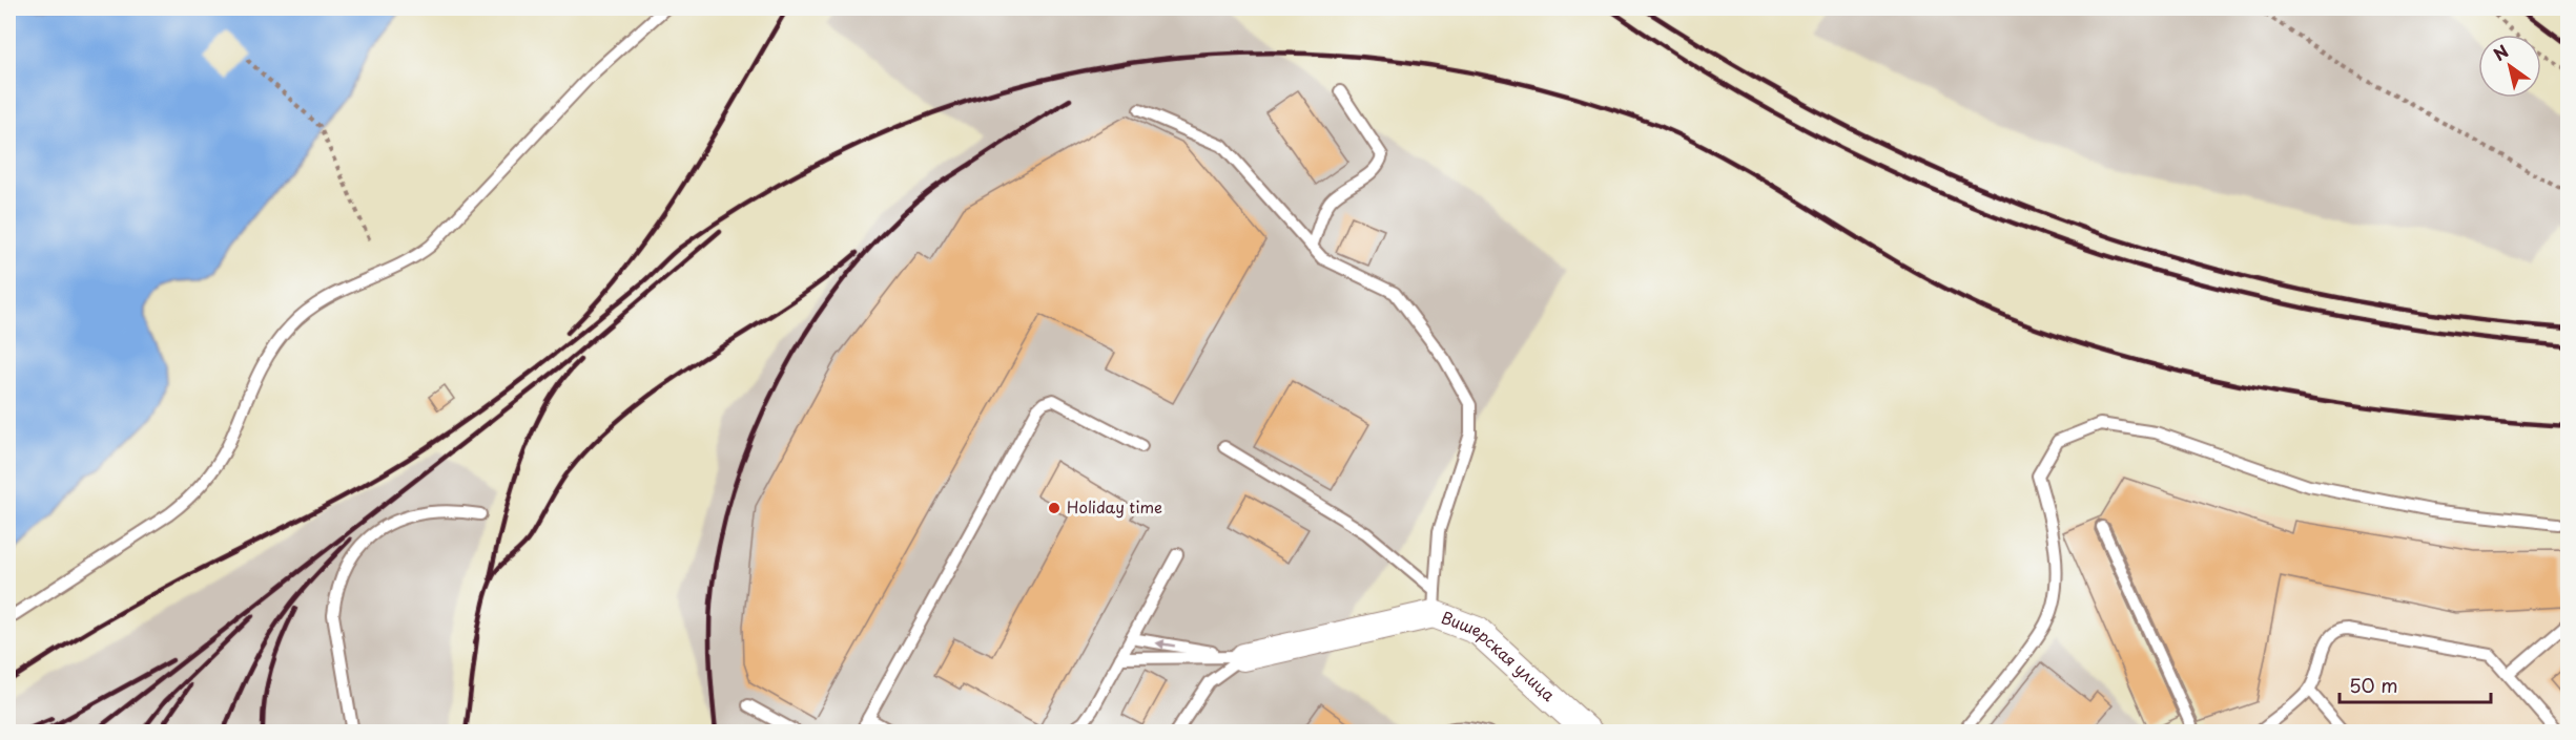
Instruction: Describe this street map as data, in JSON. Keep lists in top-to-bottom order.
{
  "streets": {
    "street": ["Вишерская улица"]
  },
  "places": ["Holiday time"],
  "scale_bar": "50 m",
  "north": "top left"
}
